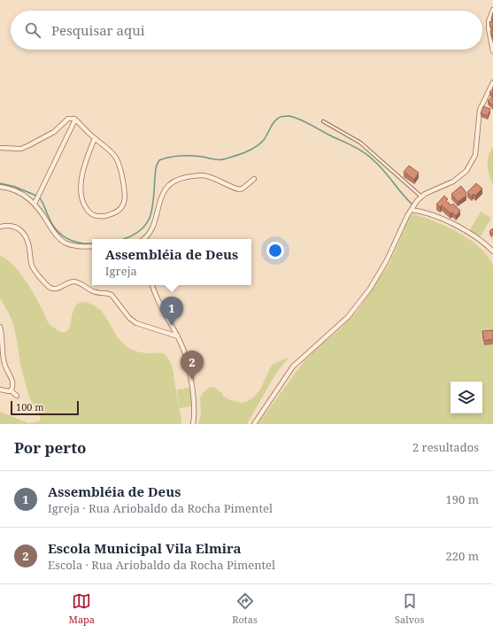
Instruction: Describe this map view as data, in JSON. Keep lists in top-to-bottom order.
{
  "scale_bar": "100 m",
  "page": {
    "search": "Pesquisar aqui",
    "popup": ["Assembléia de Deus", "Igreja"],
    "pins": ["1", "2"],
    "scale": "100 m",
    "heading": ["Por perto", "2 resultados"],
    "list": [
      {
        "mark": "1",
        "name": "Assembléia de Deus",
        "note": "Igreja · Rua Ariobaldo da Rocha Pimentel",
        "value": "190 m"
      },
      {
        "mark": "2",
        "name": "Escola Municipal Vila Elmira",
        "note": "Escola · Rua Ariobaldo da Rocha Pimentel",
        "value": "220 m"
      }
    ],
    "nav": ["Mapa", "Rotas", "Salvos"]
  }
}
